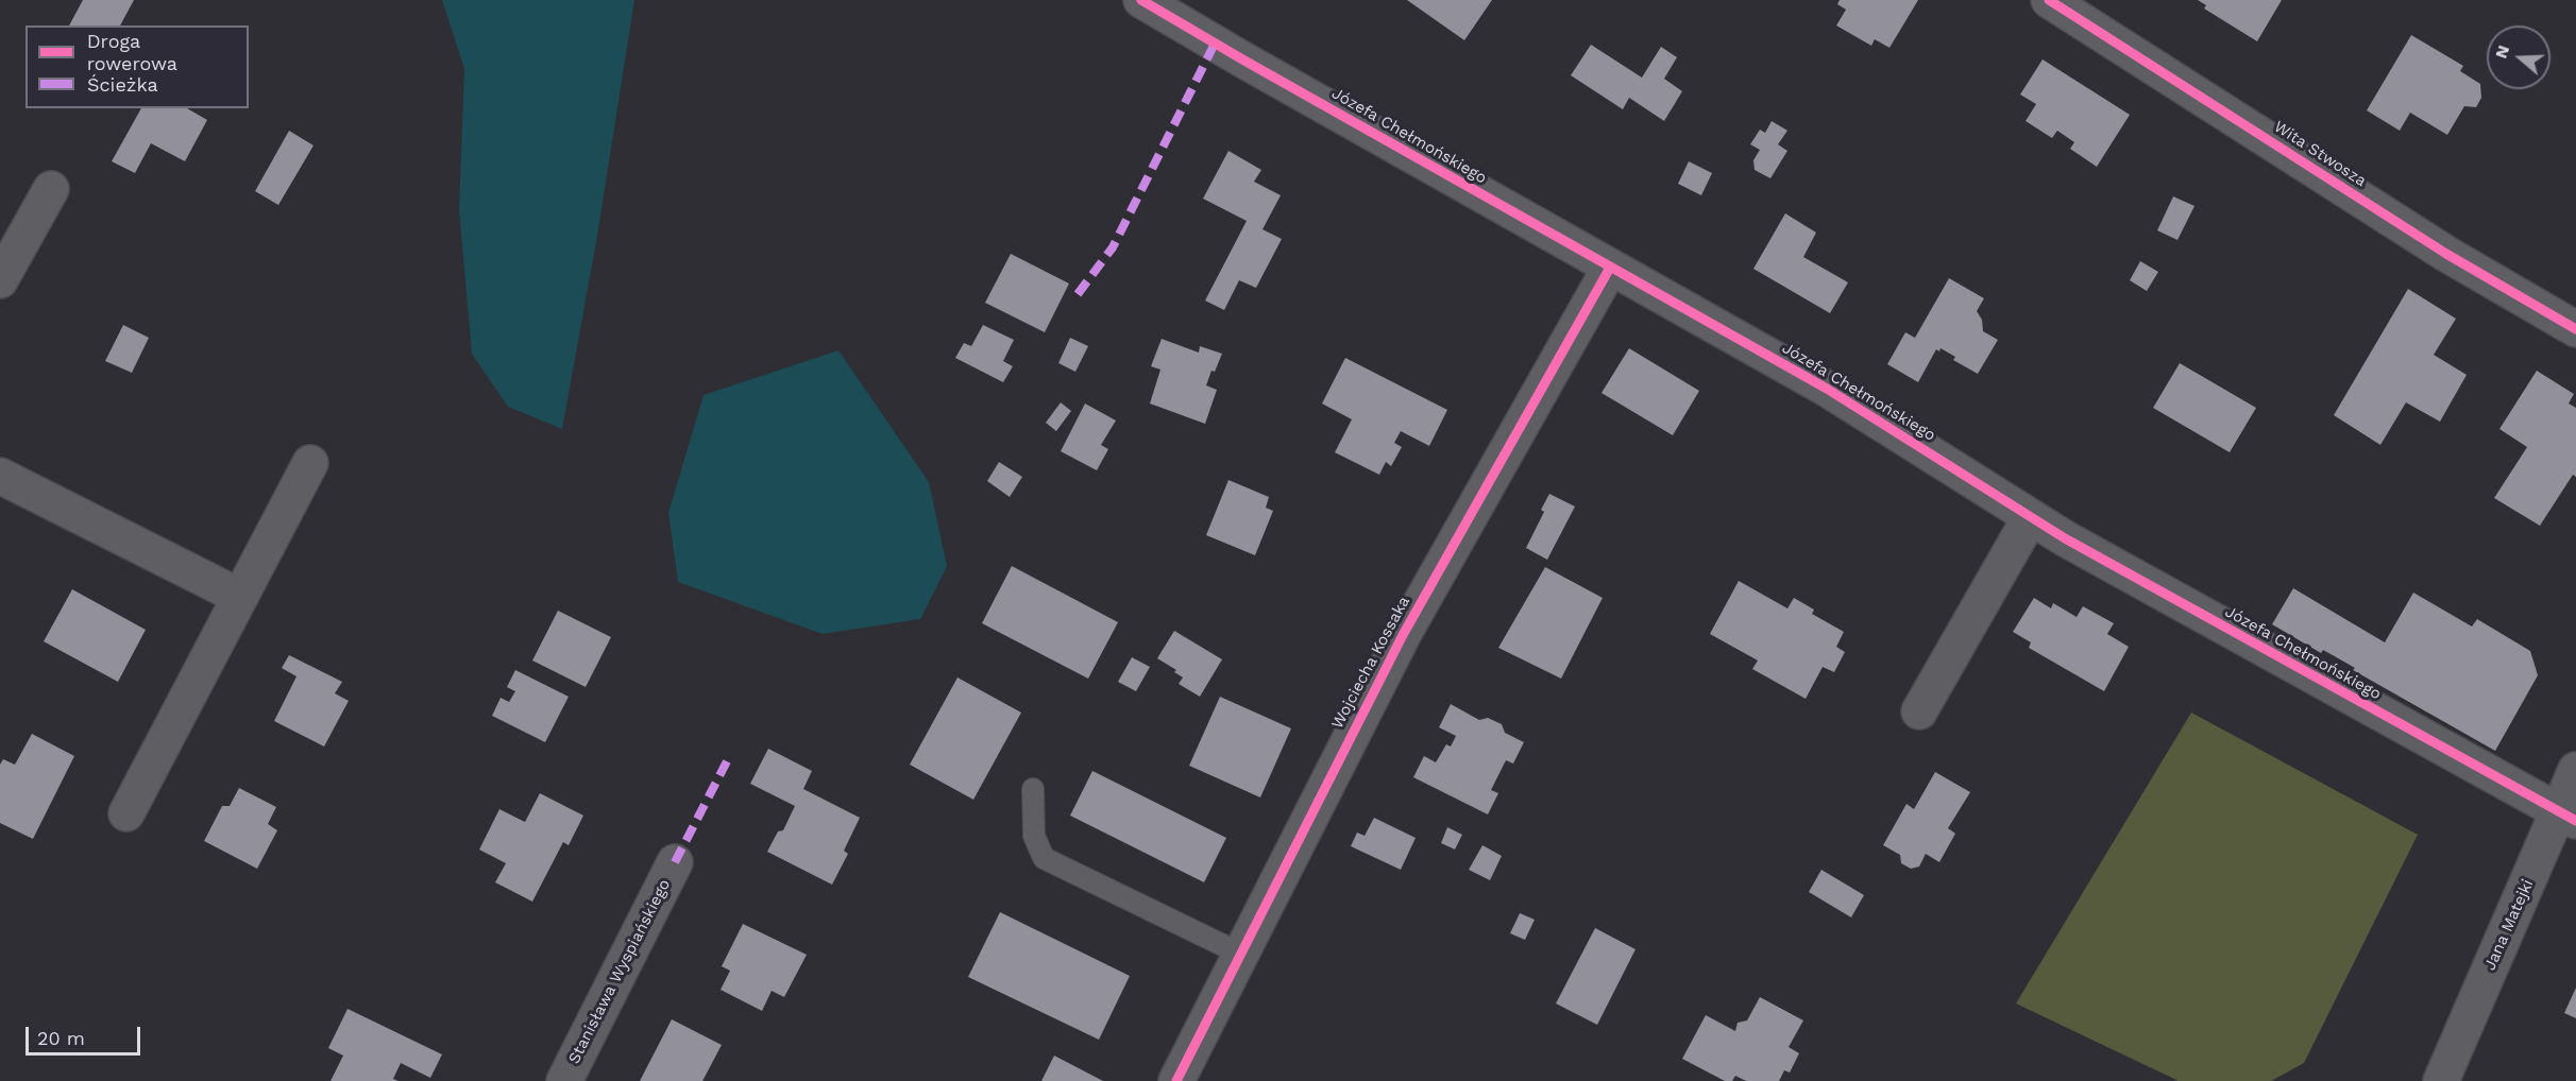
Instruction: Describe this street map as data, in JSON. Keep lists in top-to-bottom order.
{
  "streets": {
    "street": [
      "Józefa Chełmońskiego",
      "Wita Stwosza",
      "Wojciecha Kossaka",
      "Jana Matejki",
      "Stanisława Wyspiańskiego"
    ]
  },
  "crossings": [
    ["Józefa Chełmońskiego", "Wojciecha Kossaka"],
    ["Józefa Chełmońskiego", "Jana Matejki"]
  ],
  "legend": ["Droga rowerowa", "Ścieżka"],
  "scale_bar": "20 m",
  "north": "left"
}
